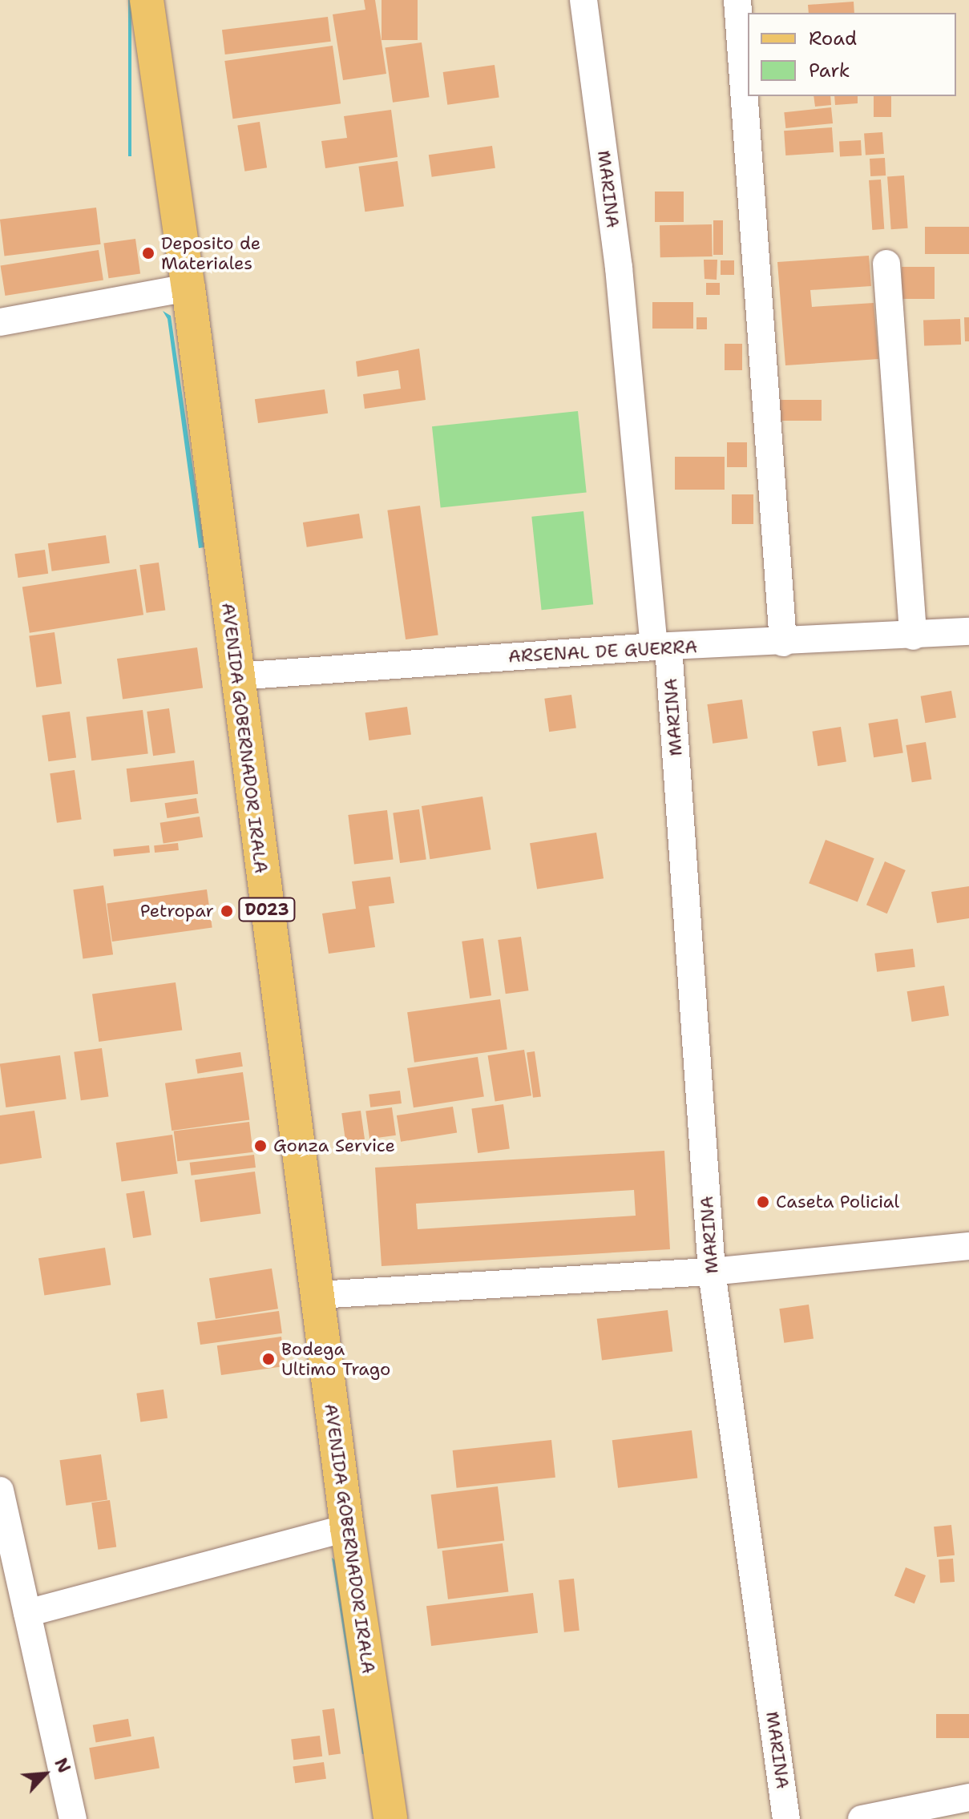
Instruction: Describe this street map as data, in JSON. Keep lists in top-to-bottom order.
{
  "streets": {
    "main road": ["AVENIDA GOBERNADOR IRALA", "D023"],
    "street": ["MARINA", "ARSENAL DE GUERRA"]
  },
  "crossings": [
    ["MARINA", "ARSENAL DE GUERRA"],
    ["ARSENAL DE GUERRA", "AVENIDA GOBERNADOR IRALA"]
  ],
  "places": [
    "Deposito de Materiales",
    "Petropar",
    "Gonza Service",
    "Caseta Policial",
    "Bodega Ultimo Trago"
  ],
  "legend": ["Road", "Park"],
  "north": "top right"
}
